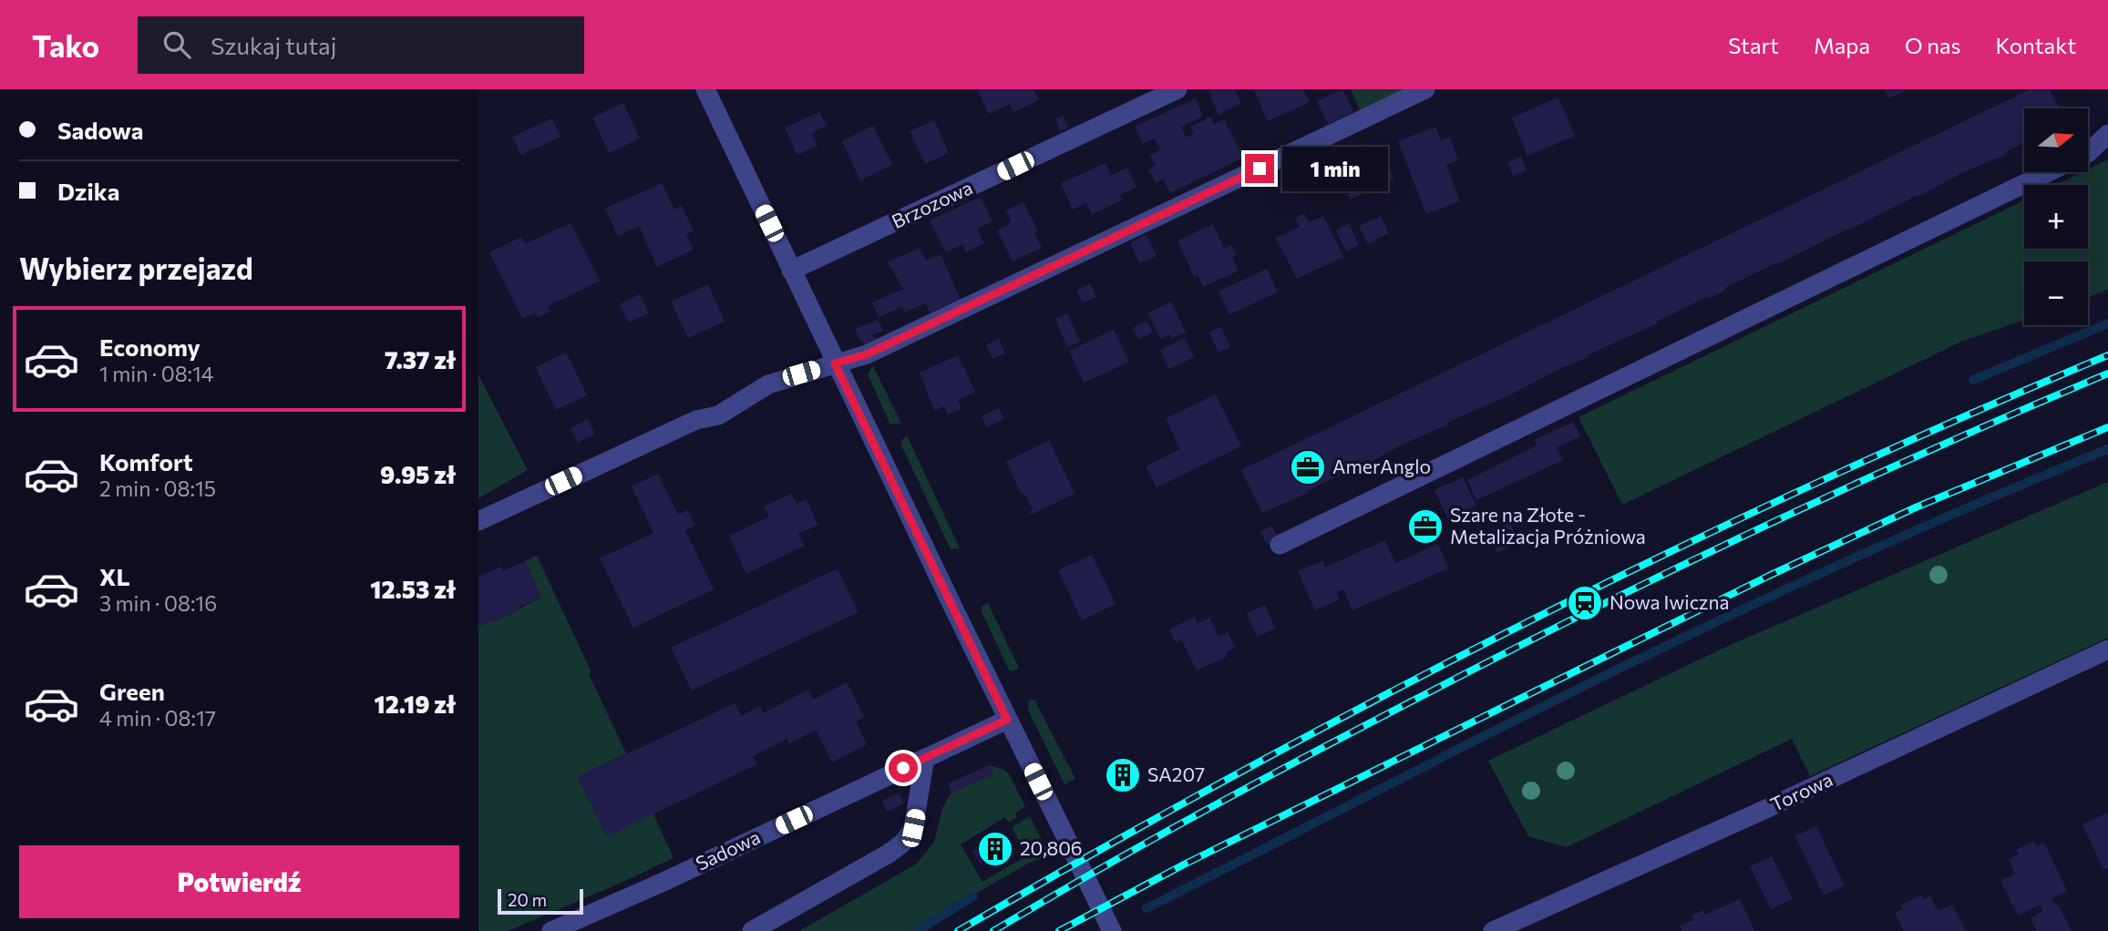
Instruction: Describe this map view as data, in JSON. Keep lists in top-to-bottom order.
{
  "streets": {
    "street": ["Brzozowa", "Torowa", "Sadowa"]
  },
  "places": {
    "office": ["AmerAnglo", "Szare na Złote - Metalizacja Próżniowa"],
    "station": ["Nowa Iwiczna"],
    "building": ["SA207", "20,806"]
  },
  "scale_bar": "20 m",
  "north": "right",
  "page": {
    "header": "Tako",
    "search": "Szukaj tutaj",
    "nav": [
      "Start",
      "Mapa",
      "O nas",
      "Kontakt"
    ],
    "banner": ["Sadowa", "Dzika"],
    "map_buttons": ["+", "−"],
    "bubble": "1 min",
    "heading": "Wybierz przejazd",
    "list": [
      {
        "name": "Economy",
        "note": "1 min · 08:14",
        "value": "7.37 zł"
      },
      {
        "name": "Komfort",
        "note": "2 min · 08:15",
        "value": "9.95 zł"
      },
      {
        "name": "XL",
        "note": "3 min · 08:16",
        "value": "12.53 zł"
      },
      {
        "name": "Green",
        "note": "4 min · 08:17",
        "value": "12.19 zł"
      }
    ],
    "buttons": "Potwierdź",
    "scale": "20 m"
  }
}
